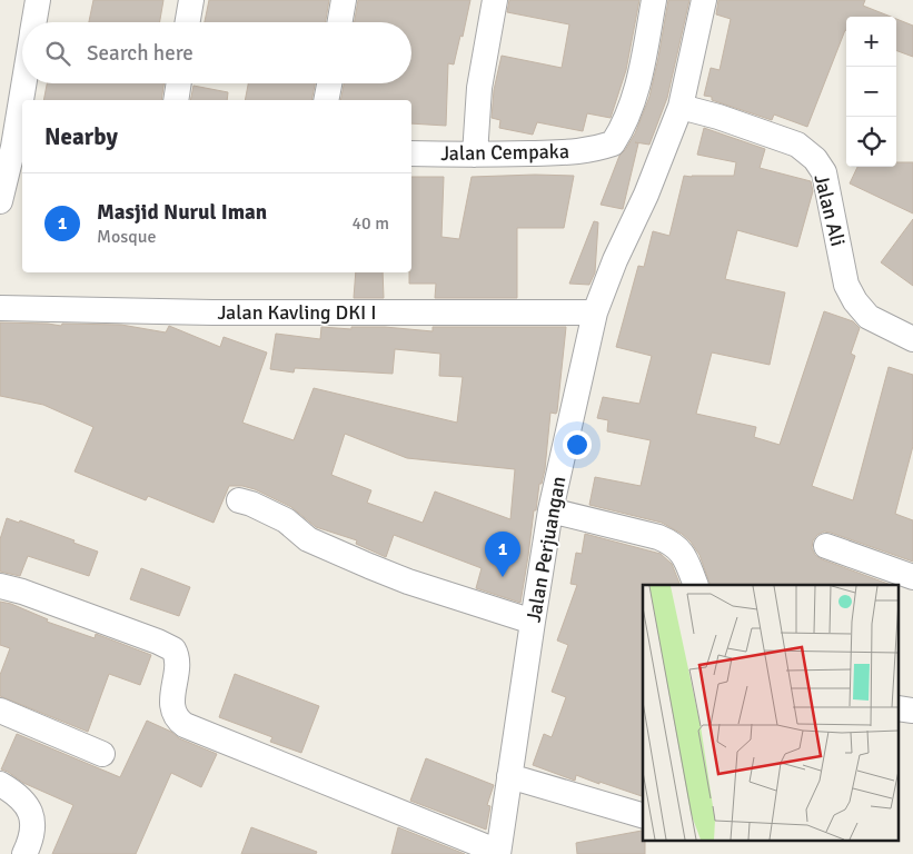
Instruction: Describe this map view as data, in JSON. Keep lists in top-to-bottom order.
{
  "streets": {
    "street": [
      "Jalan Cempaka",
      "Jalan Ali",
      "Jalan Kavling DKI I",
      "Jalan Perjuangan"
    ]
  },
  "crossings": [
    ["Jalan Ali", "Jalan Perjuangan"],
    ["Jalan Kavling DKI I", "Jalan Perjuangan"]
  ],
  "page": {
    "map_buttons": ["+", "−"],
    "search": "Search here",
    "heading": "Nearby",
    "list": [
      {
        "mark": "1",
        "name": "Masjid Nurul Iman",
        "note": "Mosque",
        "value": "40 m"
      }
    ],
    "pins": "1"
  }
}
